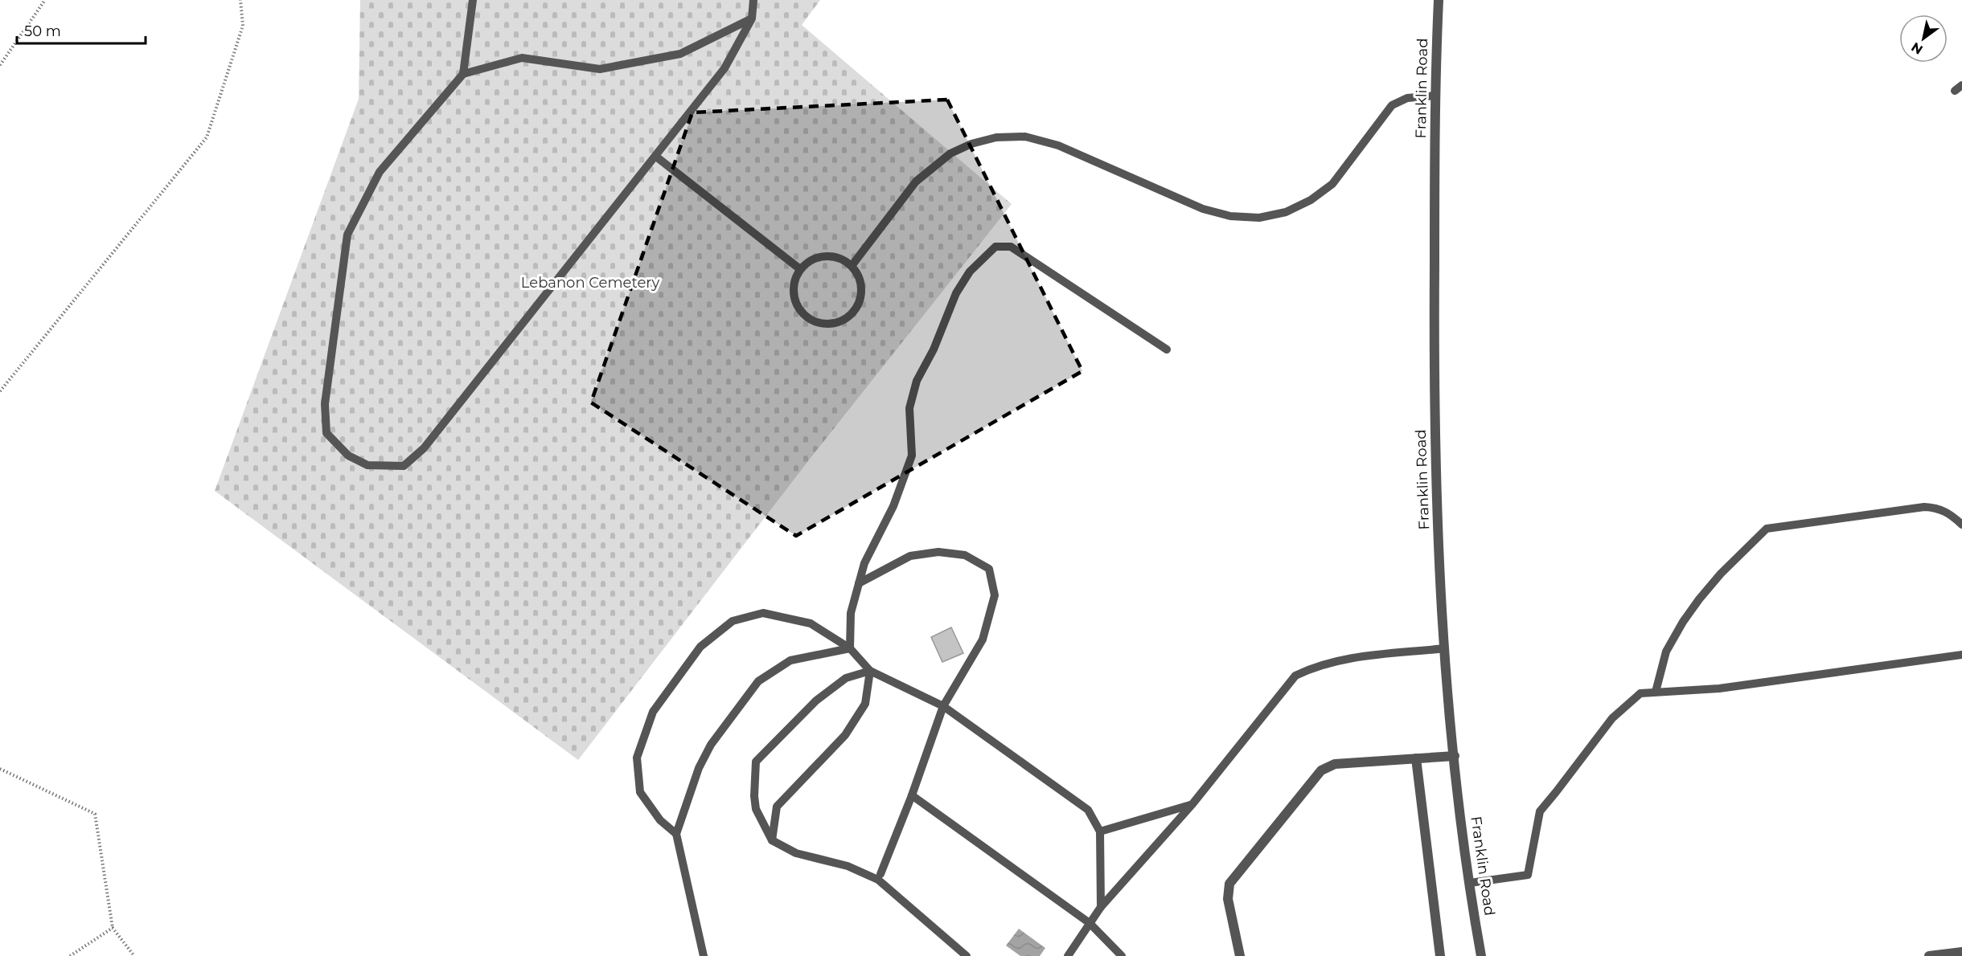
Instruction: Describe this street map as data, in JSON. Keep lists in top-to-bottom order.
{
  "streets": {
    "street": ["Franklin Road"]
  },
  "parks": ["Lebanon Cemetery"],
  "scale_bar": "50 m",
  "north": "bottom left"
}
